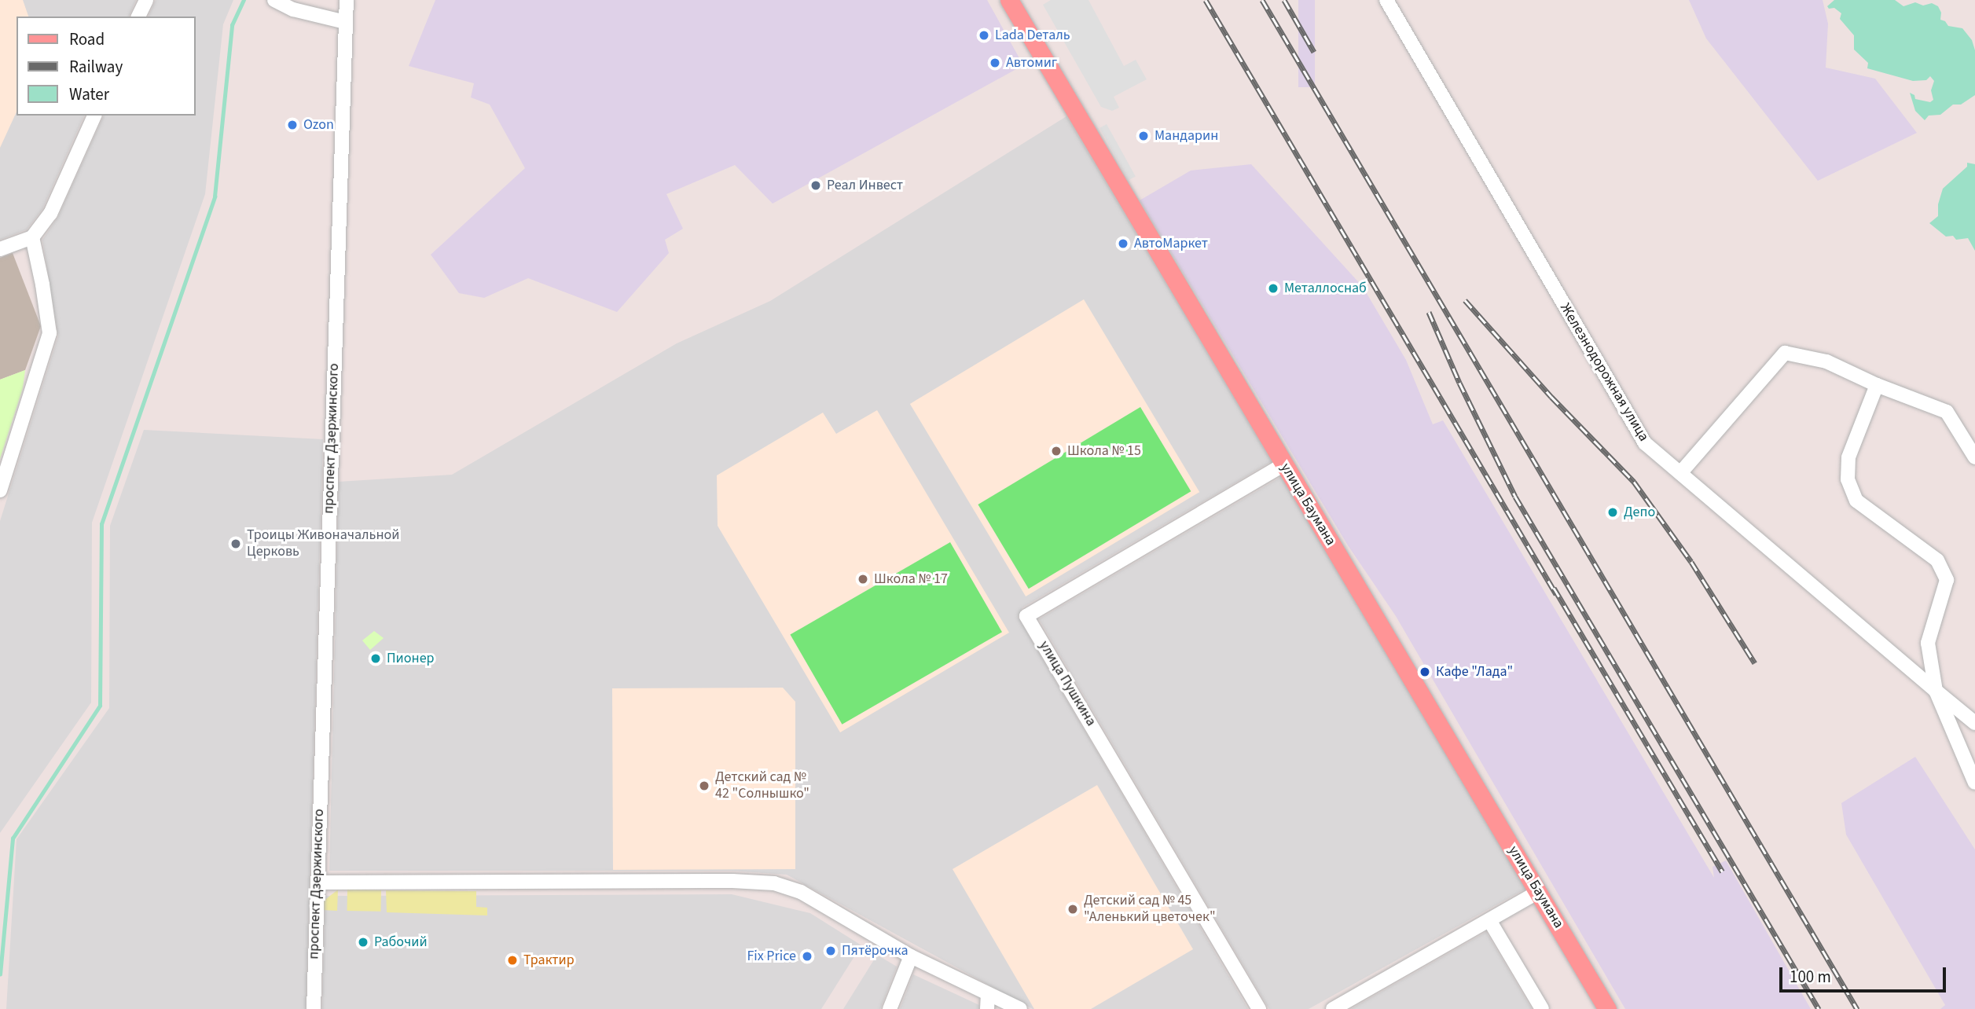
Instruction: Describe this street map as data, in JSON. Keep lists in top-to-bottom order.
{
  "streets": {
    "main road": ["улица Баумана"],
    "street": ["Железнодорожная улица", "проспект Дзержинского", "улица Пушкина"]
  },
  "crossings": [
    ["улица Баумана", "улица Пушкина"]
  ],
  "places": [
    "Lada Dеталь",
    "Автомиг",
    "Ozon",
    "Мандарин",
    "Реал Инвест",
    "АвтоМаркет",
    "Металлоснаб",
    "Школа № 15",
    "Депо",
    "Троицы Живоначальной Церковь",
    "Школа № 17",
    "Пионер",
    "Кафе \"Лада\"",
    "Детский сад № 42 \"Солнышко\"",
    "Детский сад № 45 \"Аленький цветочек\"",
    "Рабочий",
    "Пятёрочка",
    "Fix Price",
    "Трактир"
  ],
  "legend": ["Road", "Railway", "Water"],
  "scale_bar": "100 m"
}
